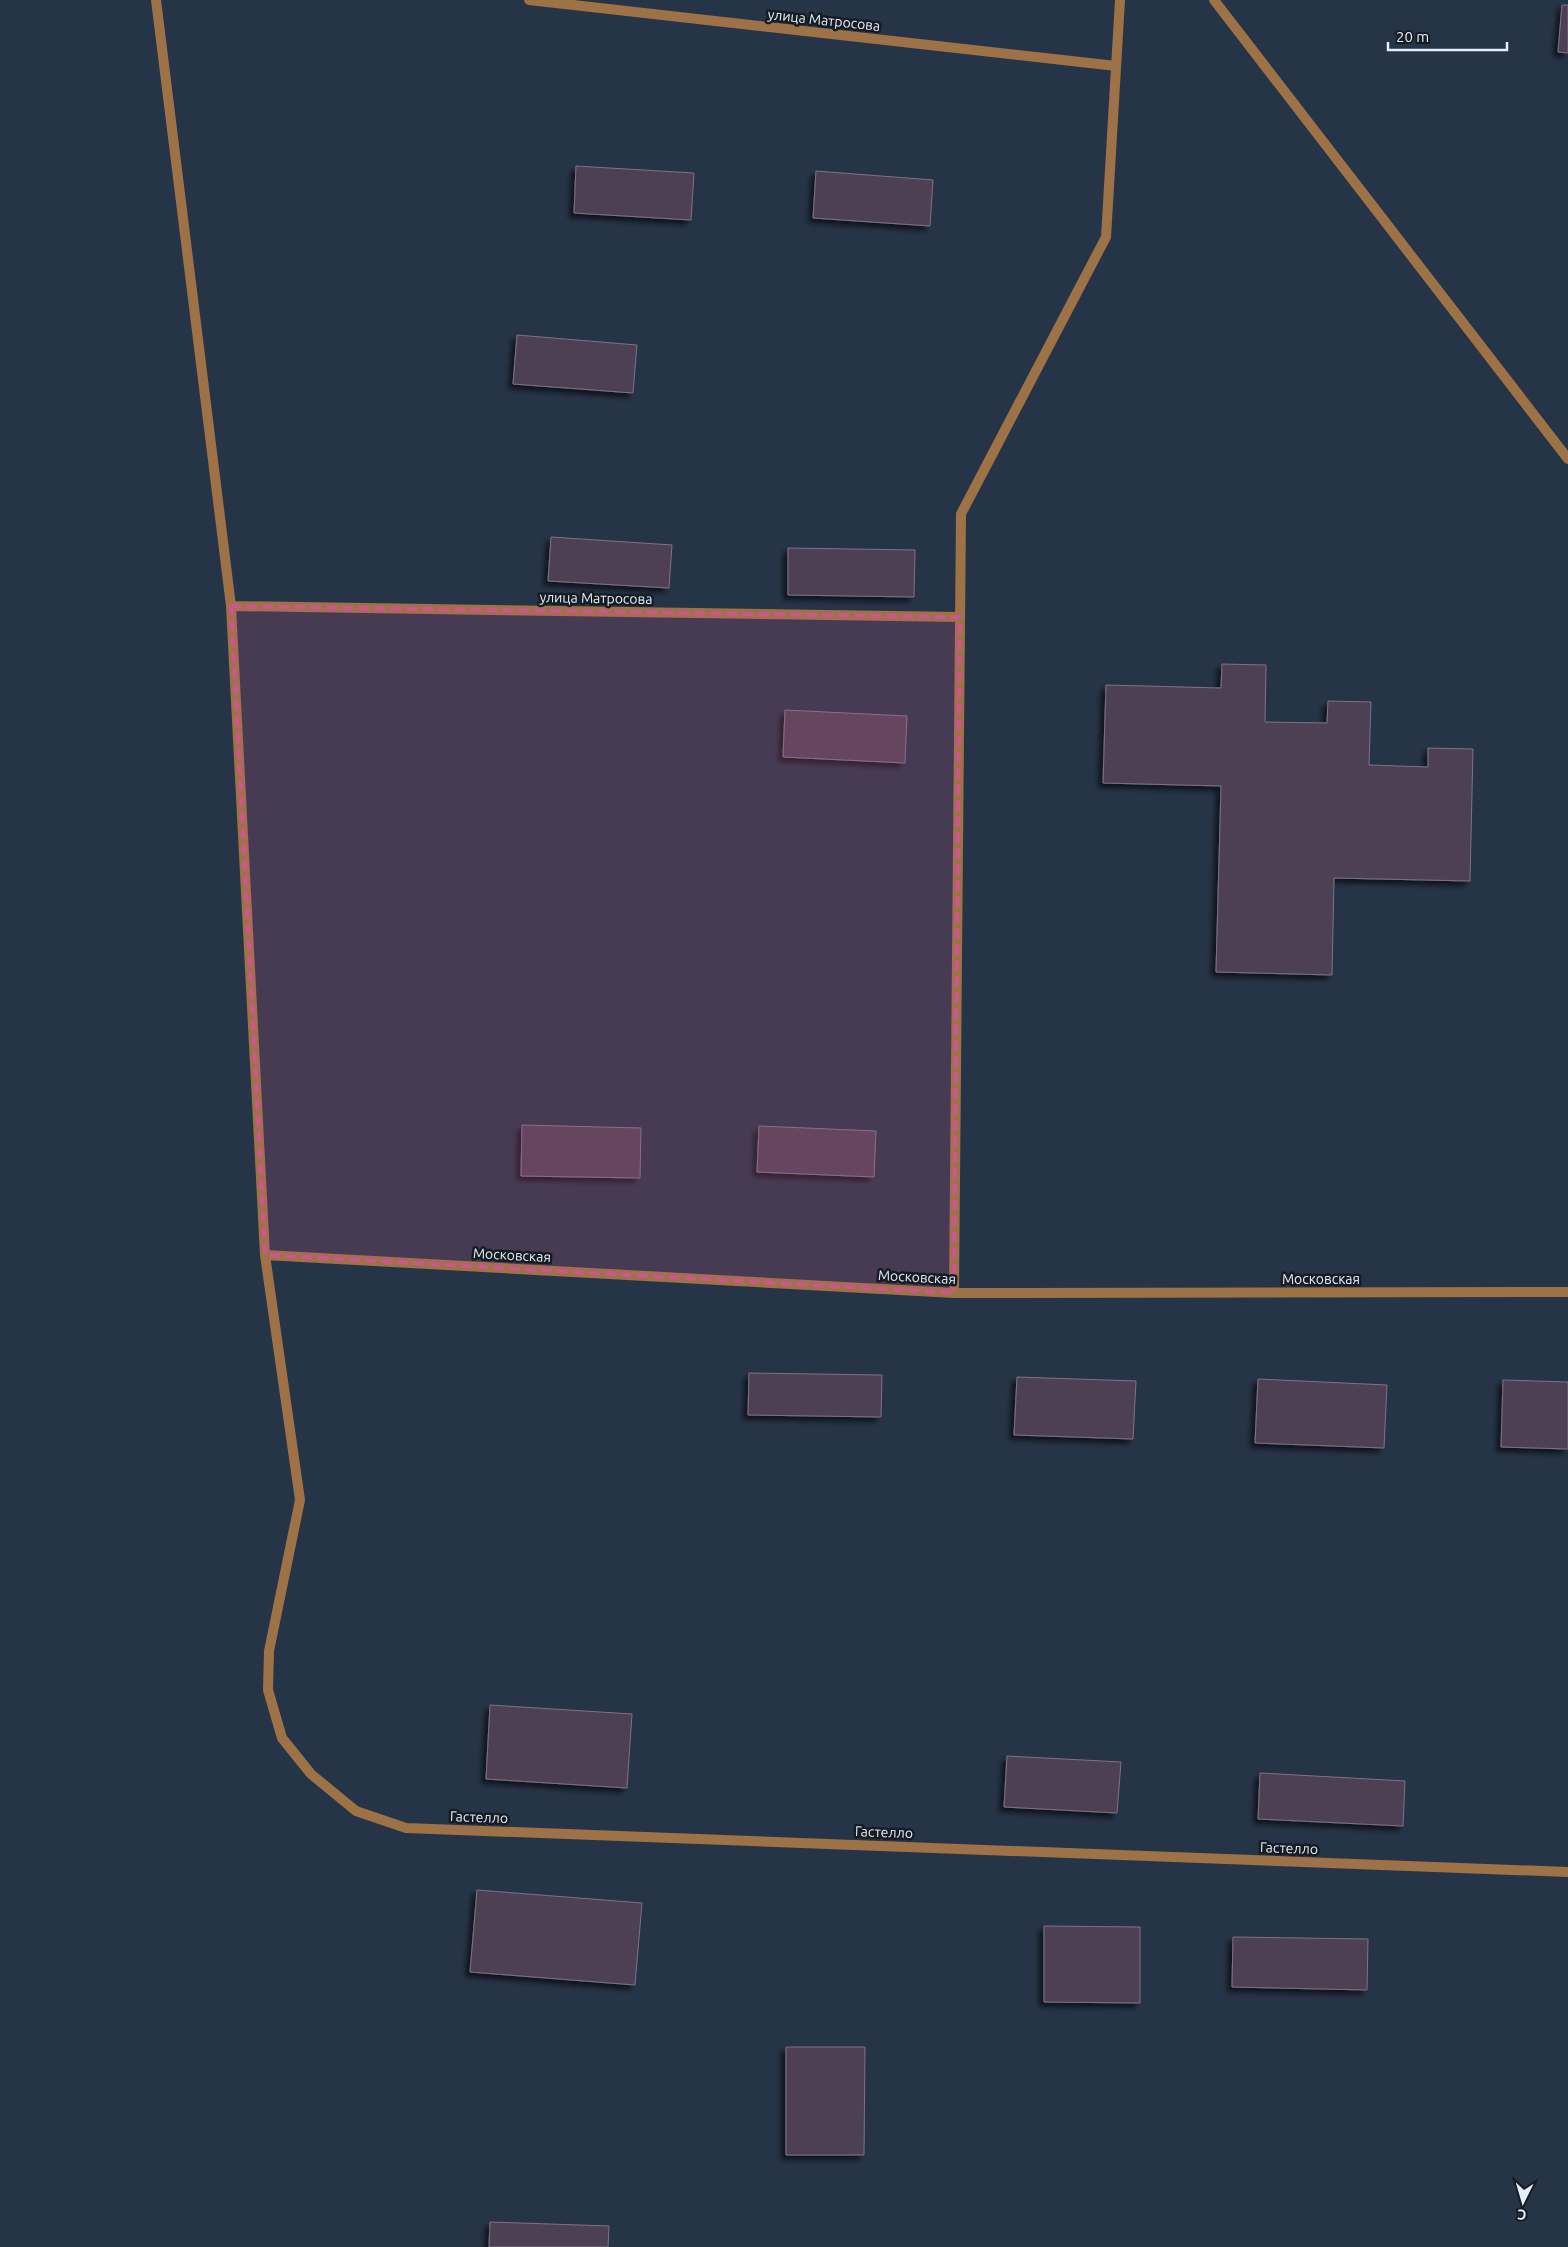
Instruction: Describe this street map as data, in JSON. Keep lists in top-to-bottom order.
{
  "streets": {
    "street": ["улица Матросова", "Московская", "Гастелло"]
  },
  "crossings": [
    ["улица Матросова", "Гастелло"],
    ["Московская", "Гастелло"]
  ],
  "scale_bar": "20 m",
  "north": "bottom"
}
